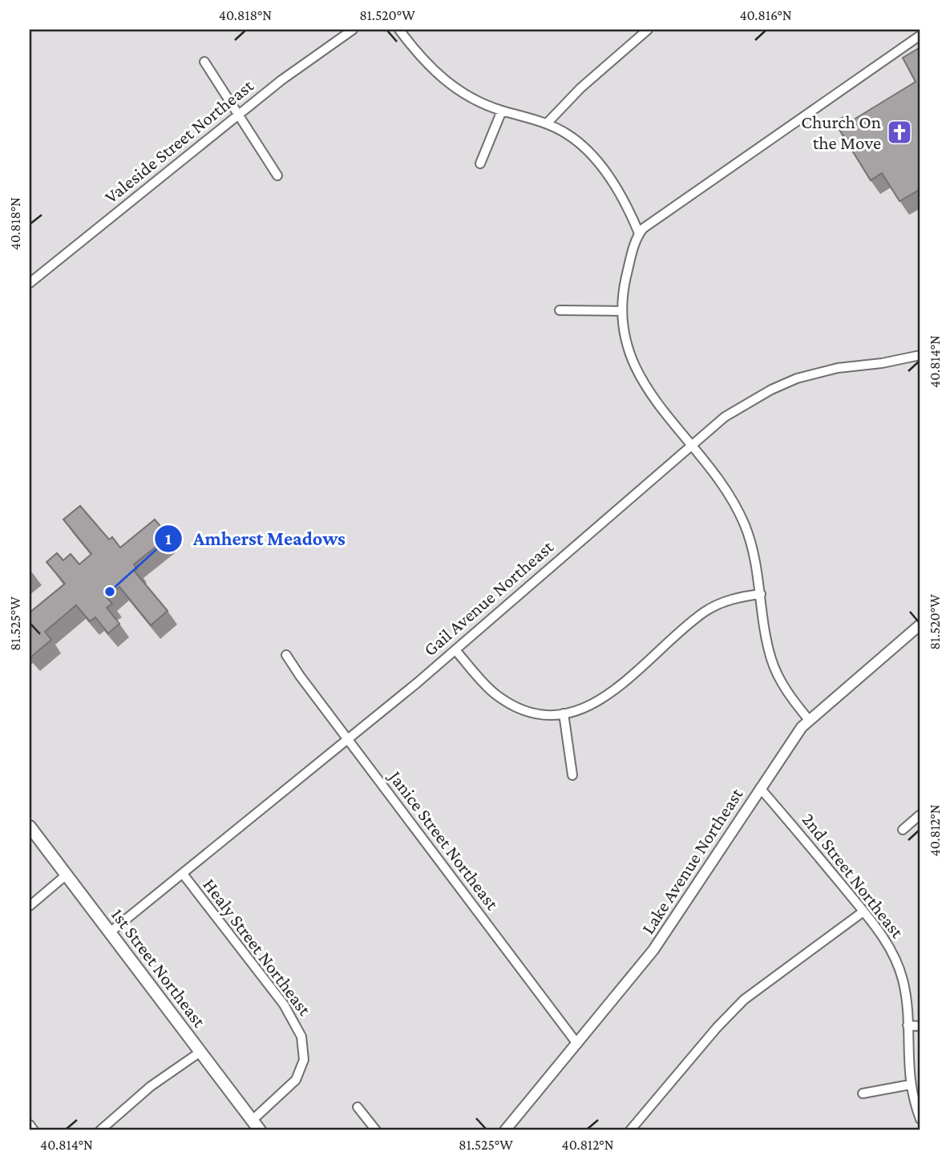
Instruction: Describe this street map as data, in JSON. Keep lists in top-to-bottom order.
{
  "streets": {
    "main road": ["1st Street Northeast"],
    "street": [
      "Valeside Street Northeast",
      "Gail Avenue Northeast",
      "Janice Street Northeast",
      "Lake Avenue Northeast",
      "2nd Street Northeast",
      "Healy Street Northeast"
    ]
  },
  "crossings": [
    ["Gail Avenue Northeast", "Janice Street Northeast"],
    ["Gail Avenue Northeast", "Healy Street Northeast"],
    ["Gail Avenue Northeast", "1st Street Northeast"],
    ["Janice Street Northeast", "Lake Avenue Northeast"],
    ["Lake Avenue Northeast", "2nd Street Northeast"],
    ["Healy Street Northeast", "1st Street Northeast"]
  ],
  "places": {
    "church": ["Church On the Move"],
    "other": ["Amherst Meadows"]
  },
  "coordinates": [
    "40.818°N",
    "81.520°W",
    "40.816°N",
    "40.814°N",
    "81.525°W",
    "40.812°N"
  ]
}
